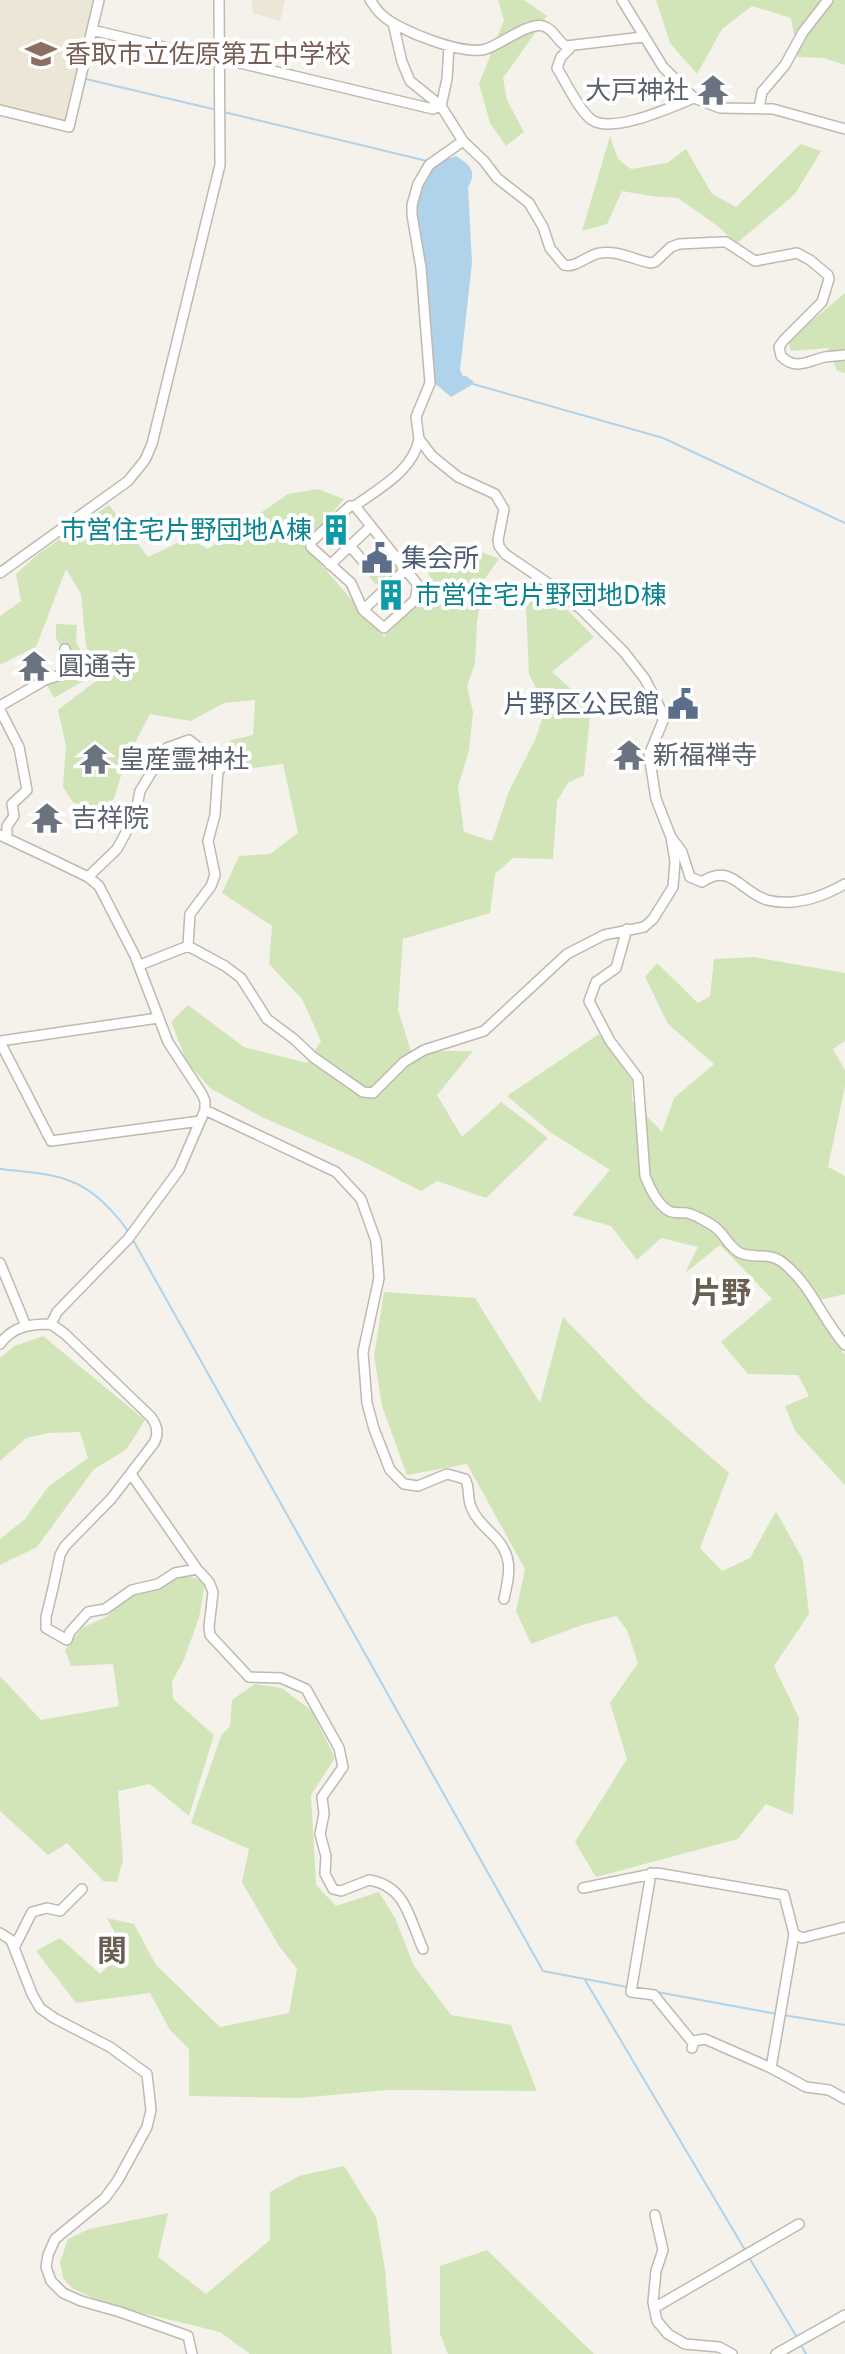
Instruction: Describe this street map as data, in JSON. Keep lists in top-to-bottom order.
{
  "districts": ["片野", "関"],
  "places": {
    "school or university": ["香取市立佐原第五中学校"],
    "temple": [
      "大戸神社",
      "圓通寺",
      "新福禅寺",
      "皇産霊神社",
      "吉祥院"
    ],
    "building": ["市営住宅片野団地A棟", "市営住宅片野団地D棟"],
    "public building": ["集会所", "片野区公民館"]
  }
}
